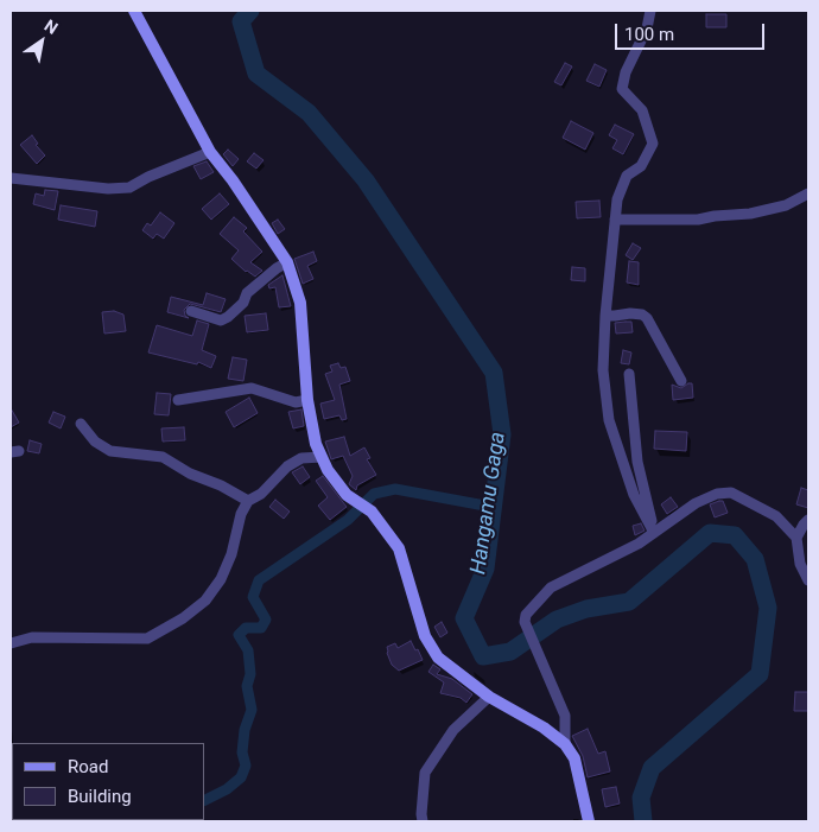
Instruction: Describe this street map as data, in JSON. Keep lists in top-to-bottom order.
{
  "water": ["Hangamu Gaga"],
  "legend": ["Road", "Building"],
  "scale_bar": "100 m",
  "north": "top right"
}
